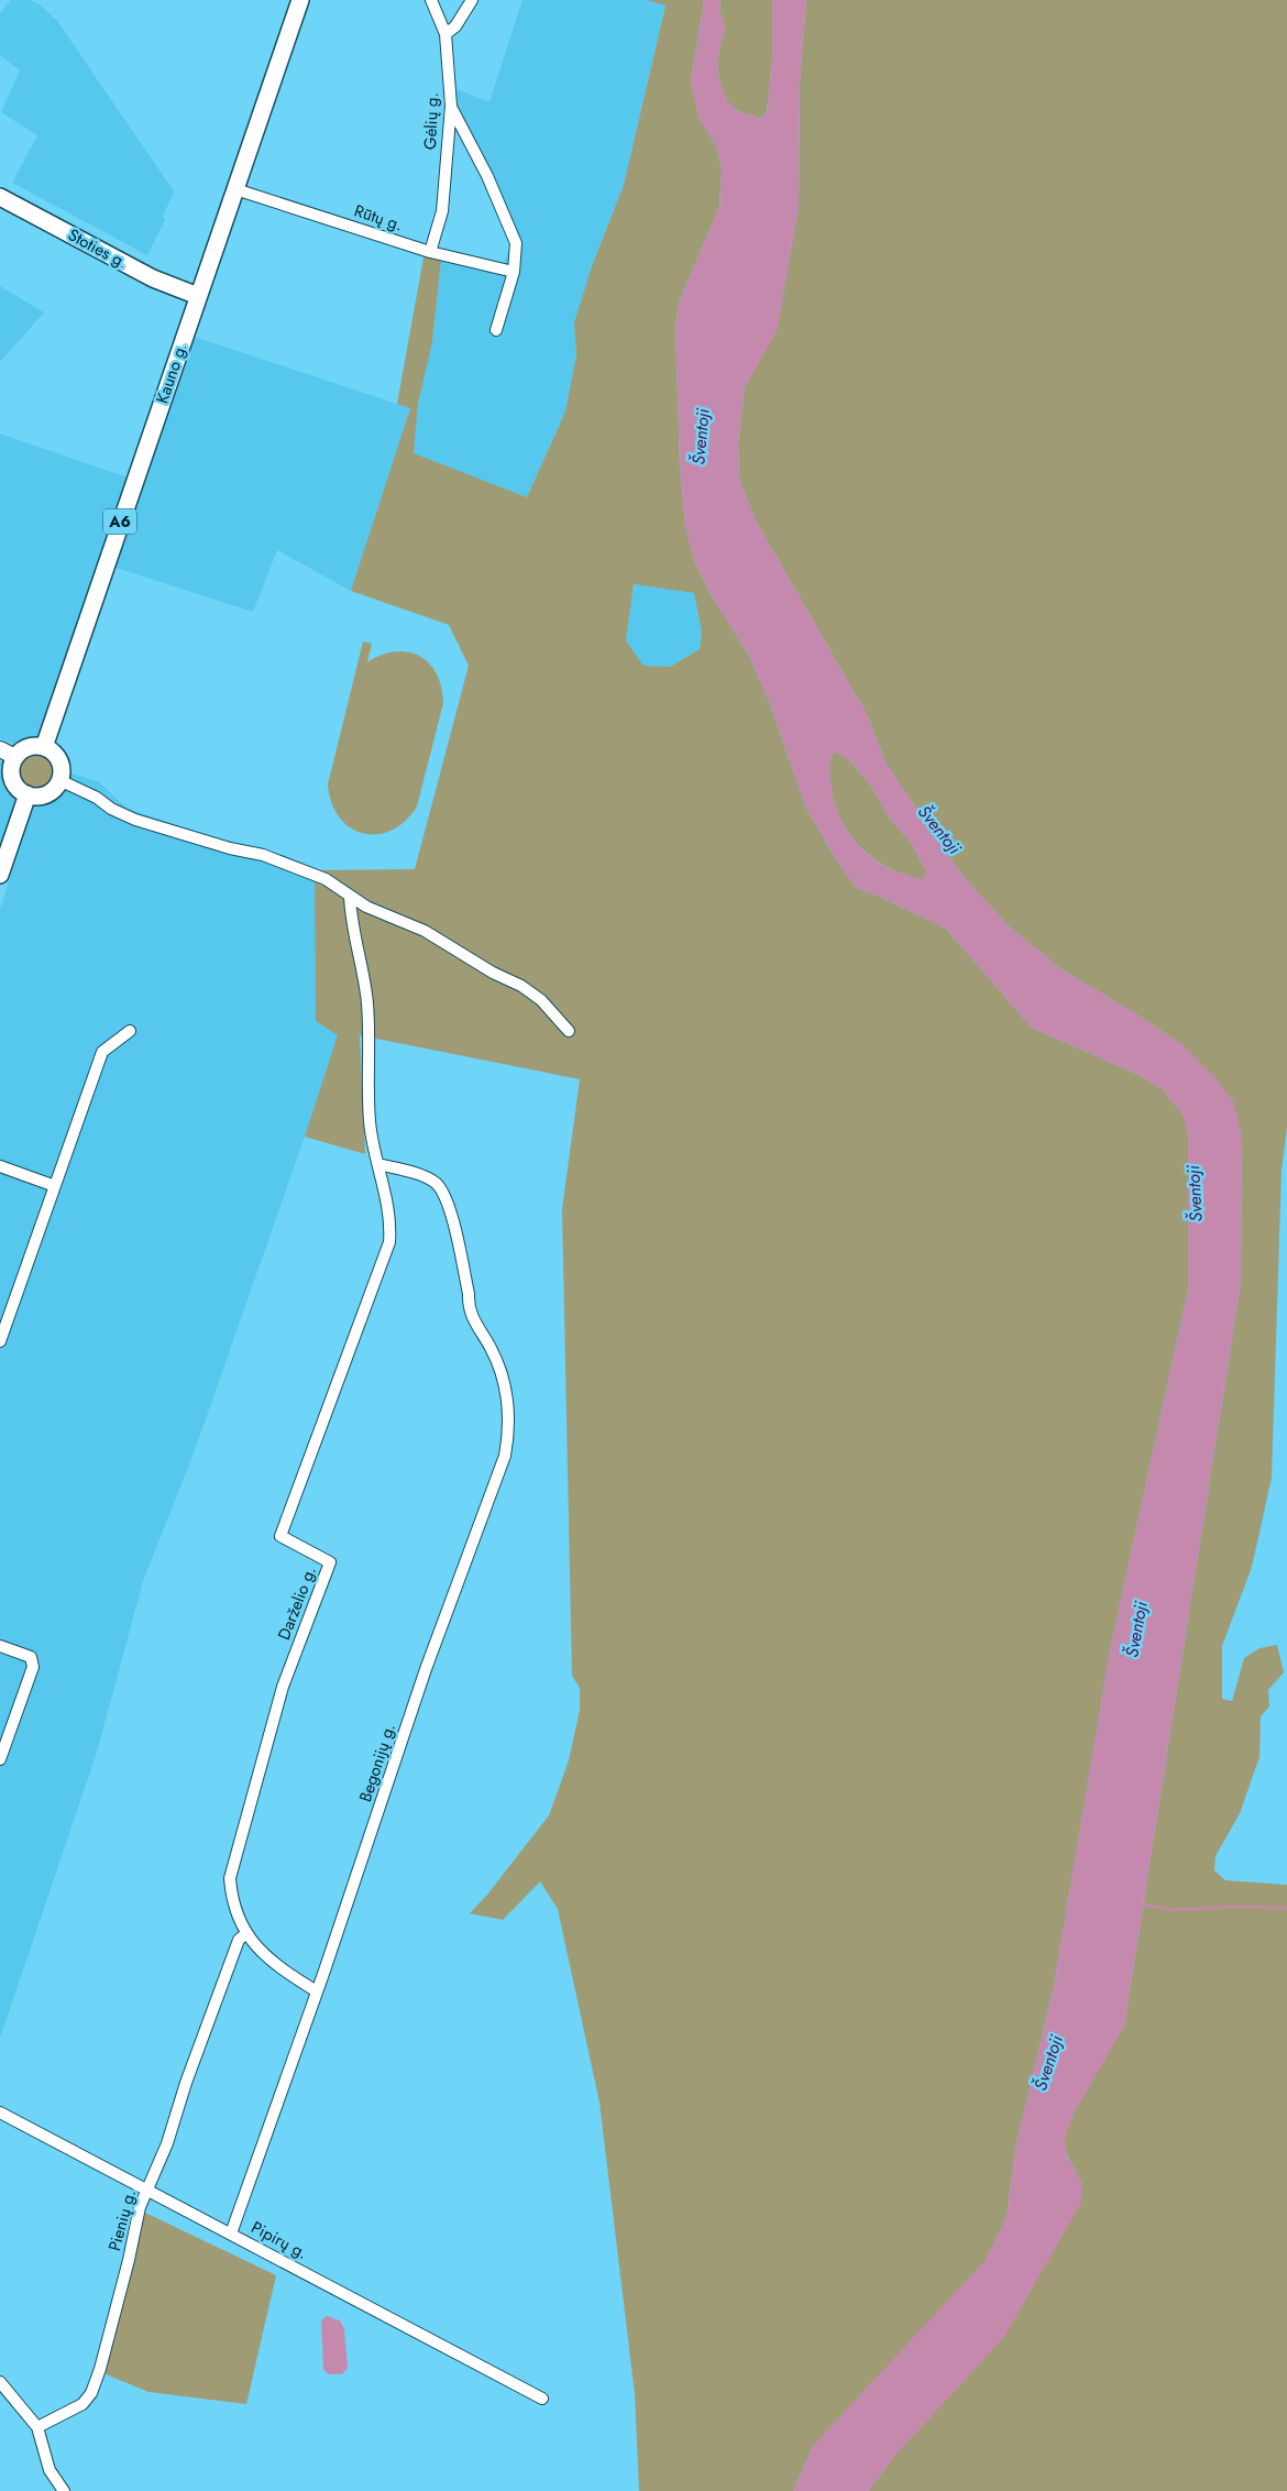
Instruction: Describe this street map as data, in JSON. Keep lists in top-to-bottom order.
{
  "streets": {
    "main road": ["Stoties g.", "Kauno g.", "A6"],
    "street": [
      "Gėlių g.",
      "Rūtų g.",
      "Darželio g.",
      "Begonijų g.",
      "Pienių g.",
      "Pipirų g."
    ]
  },
  "crossings": [
    ["Gėlių g.", "Rūtų g."],
    ["Rūtų g.", "Kauno g."],
    ["Stoties g.", "Kauno g."],
    ["Darželio g.", "Begonijų g."],
    ["Darželio g.", "Pienių g."],
    ["Begonijų g.", "Pipirų g."],
    ["Pienių g.", "Pipirų g."]
  ],
  "water": ["Šventoji"]
}
